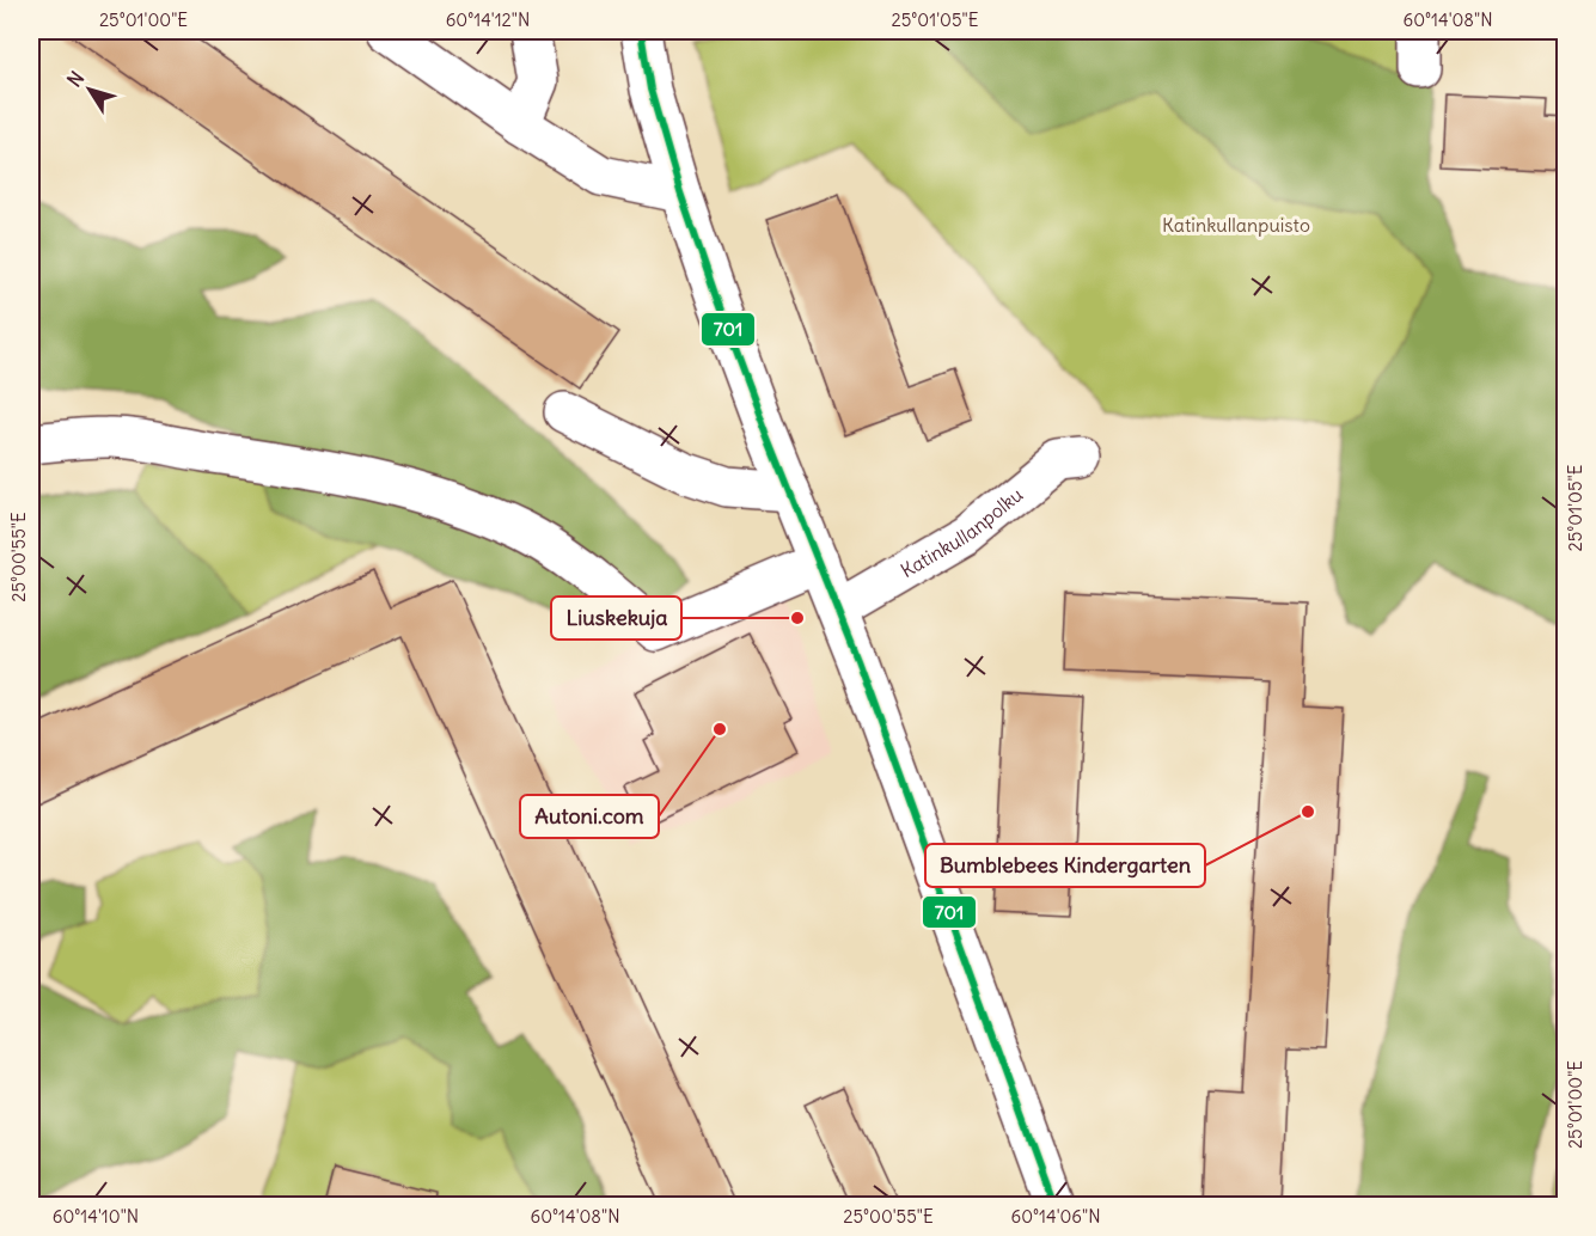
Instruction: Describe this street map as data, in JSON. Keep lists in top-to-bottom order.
{
  "streets": {
    "street": ["Katinkullanpolku"]
  },
  "parks": ["Katinkullanpuisto"],
  "places": ["Liuskekuja", "Autoni.com", "Bumblebees Kindergarten"],
  "lines": ["transit line 701"],
  "north": "top left",
  "coordinates": [
    "25°01'00\"E",
    "60°14'12\"N",
    "25°01'05\"E",
    "60°14'08\"N",
    "25°00'55\"E",
    "60°14'10\"N",
    "60°14'06\"N"
  ]
}
